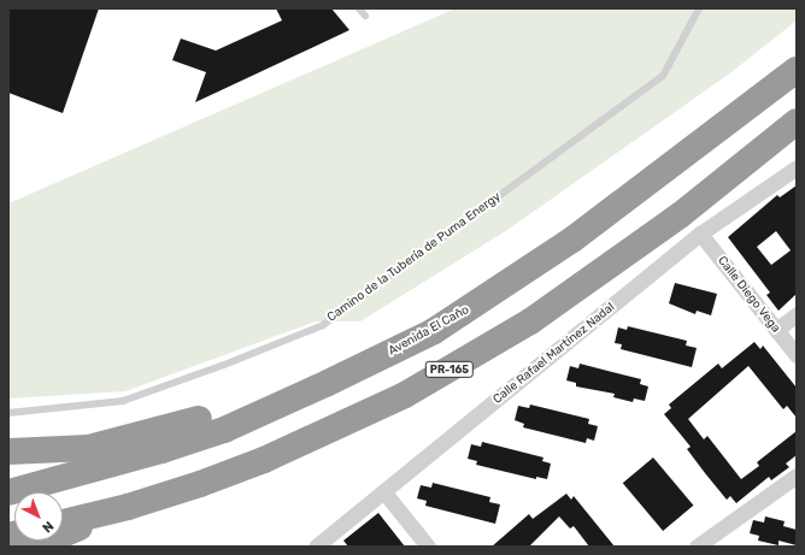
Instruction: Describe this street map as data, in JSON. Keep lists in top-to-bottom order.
{
  "streets": {
    "highway": ["Avenida El Caño", "PR-165"],
    "street": ["Calle Diego Vega", "Calle Rafael Martínez Nadal"],
    "lane": ["Camino de la Tubería de Puma Energy"]
  },
  "crossings": [
    ["Calle Diego Vega", "Calle Rafael Martínez Nadal"]
  ],
  "north": "bottom right"
}
